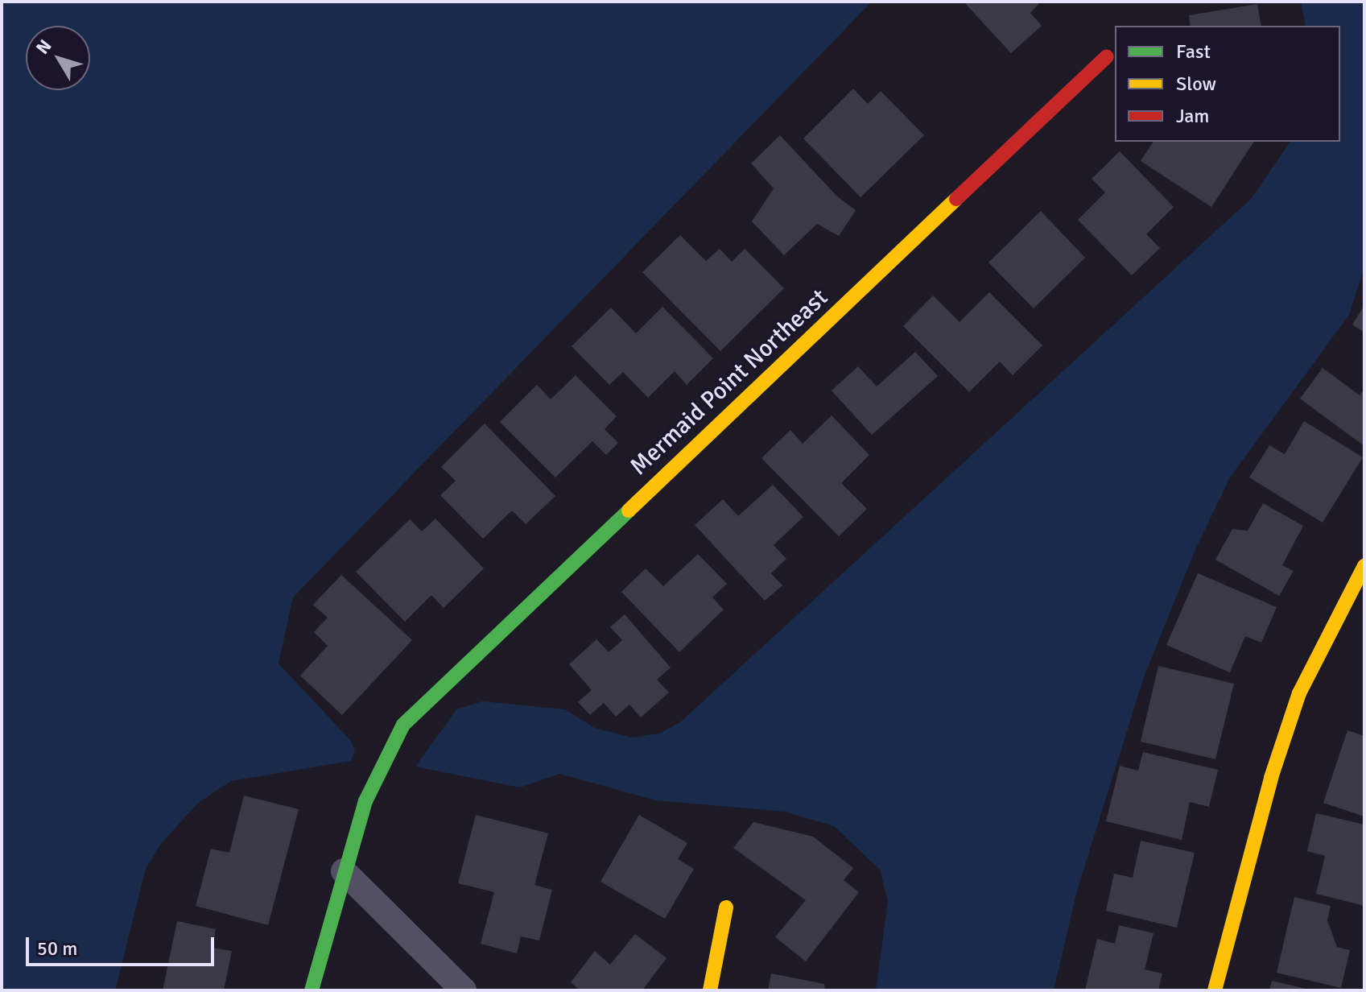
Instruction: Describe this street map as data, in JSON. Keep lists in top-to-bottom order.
{
  "streets": {
    "street": ["Mermaid Point Northeast"]
  },
  "legend": ["Fast", "Slow", "Jam"],
  "scale_bar": "50 m",
  "north": "top left"
}
